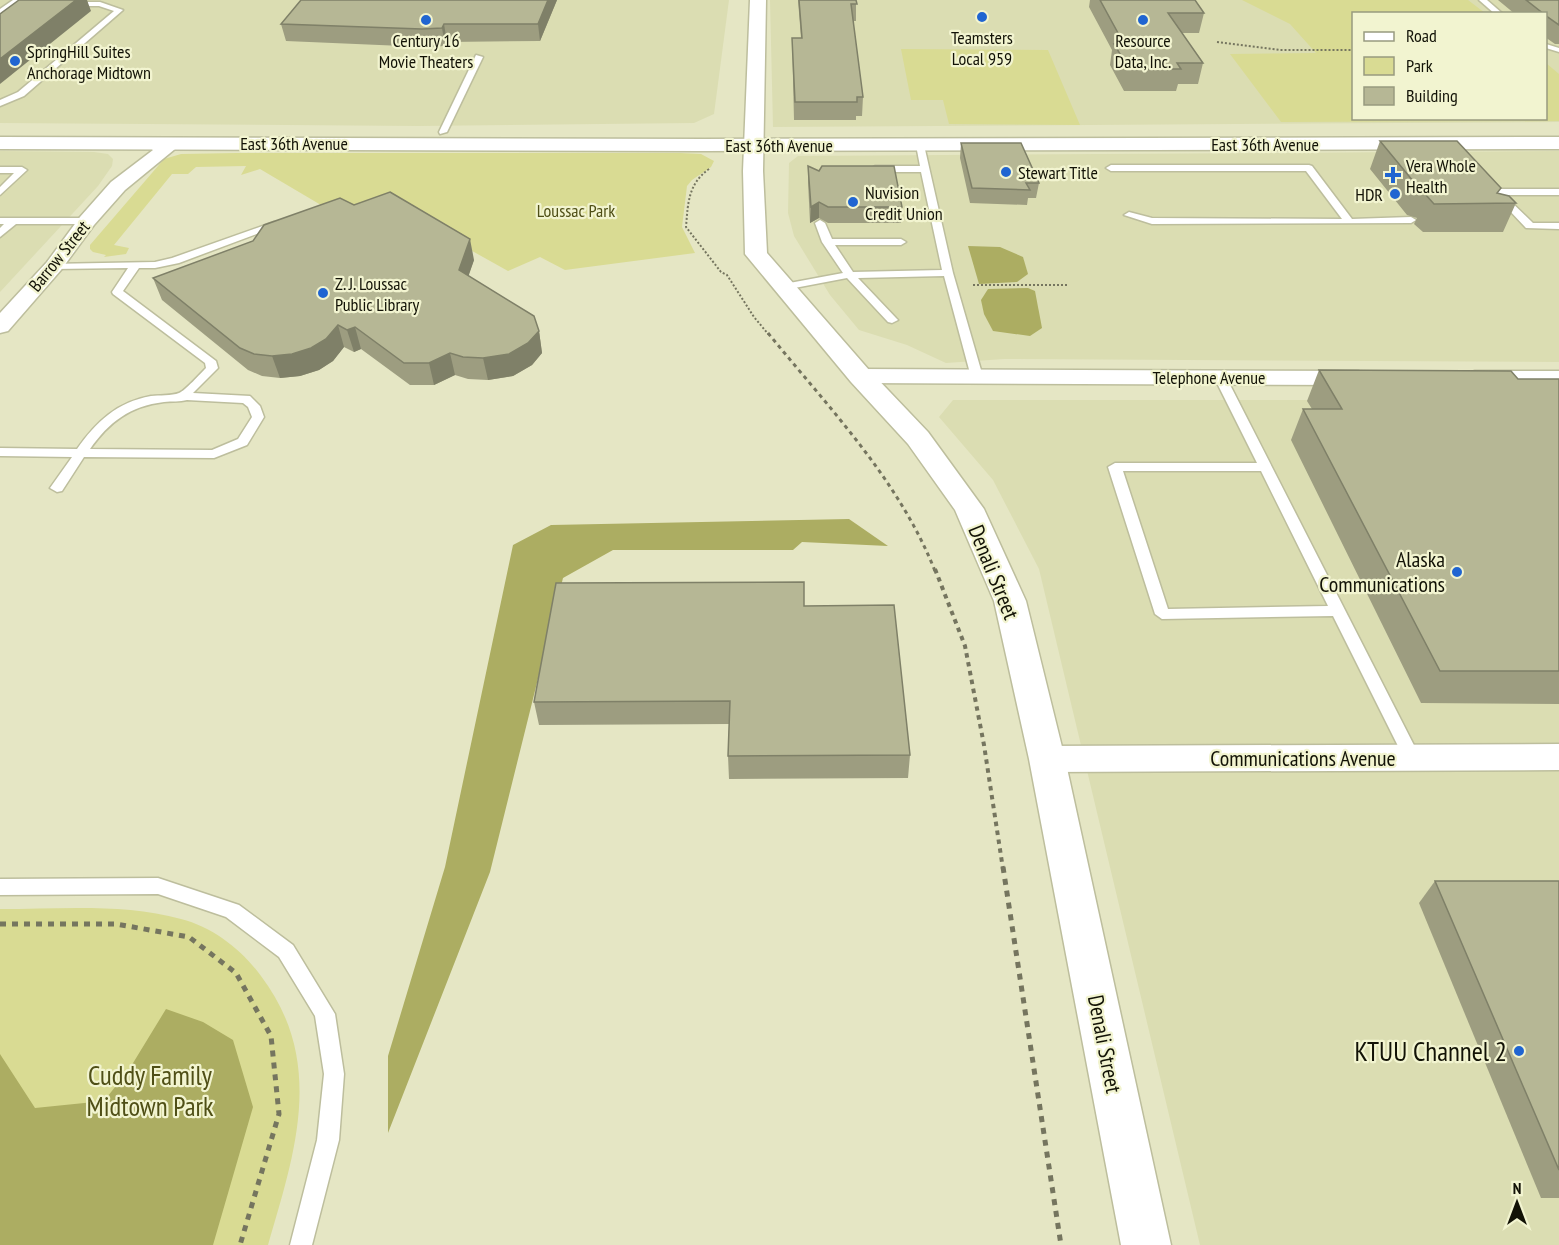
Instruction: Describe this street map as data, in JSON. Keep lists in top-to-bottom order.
{
  "streets": {
    "main road": ["East 36th Avenue", "Denali Street"],
    "street": ["Barrow Street", "Telephone Avenue", "Communications Avenue"]
  },
  "crossings": [
    ["East 36th Avenue", "Barrow Street"],
    ["East 36th Avenue", "Denali Street"],
    ["Telephone Avenue", "Denali Street"],
    ["Denali Street", "Communications Avenue"]
  ],
  "parks": ["Loussac Park", "Cuddy Family Midtown Park"],
  "places": {
    "other": [
      "Teamsters Local 959",
      "Century 16 Movie Theaters",
      "Resource Data, Inc.",
      "SpringHill Suites Anchorage Midtown",
      "Stewart Title",
      "HDR",
      "Nuvision Credit Union",
      "Z. J. Loussac Public Library",
      "Alaska Communications",
      "KTUU Channel 2"
    ],
    "health": ["Vera Whole Health"]
  },
  "legend": ["Road", "Park", "Building"],
  "north": "top"
}
